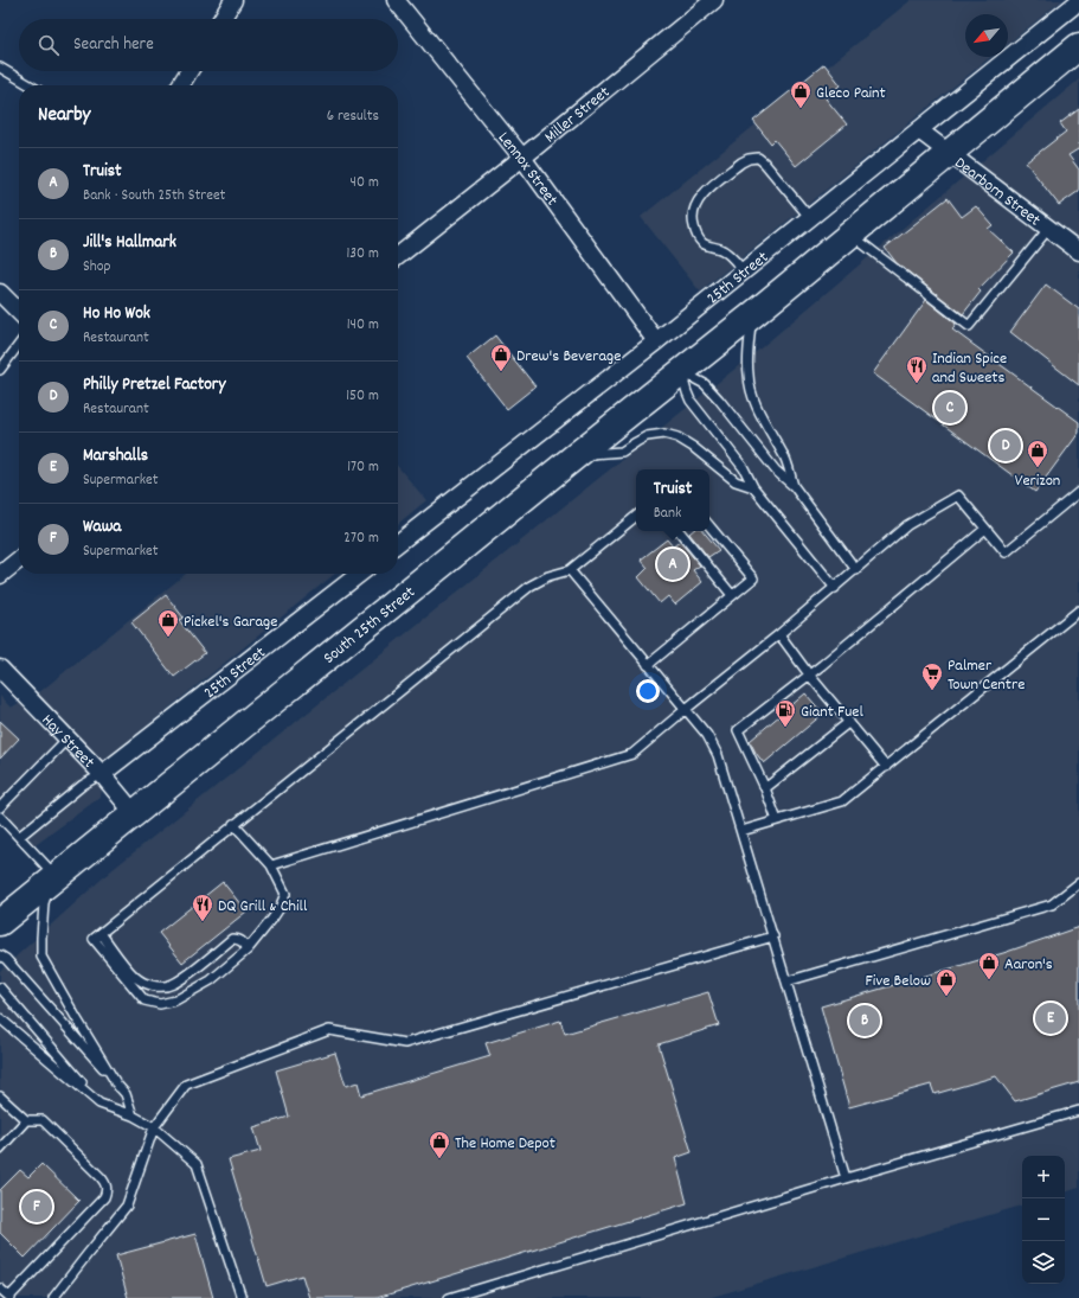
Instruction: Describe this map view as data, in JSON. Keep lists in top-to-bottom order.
{
  "streets": {
    "main road": ["South 25th Street"],
    "street": [
      "Miller Street",
      "Lennox Street",
      "Dearborn Street",
      "25th Street",
      "Hay Street"
    ]
  },
  "crossings": [
    ["Miller Street", "Lennox Street"],
    ["Lennox Street", "25th Street"],
    ["Dearborn Street", "25th Street"],
    ["25th Street", "Hay Street"],
    ["South 25th Street", "Hay Street"]
  ],
  "places": {
    "shop": [
      "Gleco Paint",
      "Drew's Beverage",
      "Verizon",
      "Pickel's Garage",
      "Aaron's",
      "Five Below",
      "The Home Depot"
    ],
    "restaurant": ["Indian Spice and Sweets", "DQ Grill & Chill"],
    "supermarket": ["Palmer Town Centre"],
    "fuel station": ["Giant Fuel"]
  },
  "north": "bottom left",
  "page": {
    "search": "Search here",
    "heading": ["Nearby", "6 results"],
    "list": [
      {
        "mark": "A",
        "name": "Truist",
        "note": "Bank · South 25th Street",
        "value": "40 m"
      },
      {
        "mark": "B",
        "name": "Jill's Hallmark",
        "note": "Shop",
        "value": "130 m"
      },
      {
        "mark": "C",
        "name": "Ho Ho Wok",
        "note": "Restaurant",
        "value": "140 m"
      },
      {
        "mark": "D",
        "name": "Philly Pretzel Factory",
        "note": "Restaurant",
        "value": "150 m"
      },
      {
        "mark": "E",
        "name": "Marshalls",
        "note": "Supermarket",
        "value": "170 m"
      },
      {
        "mark": "F",
        "name": "Wawa",
        "note": "Supermarket",
        "value": "270 m"
      }
    ],
    "pins": [
      "C",
      "D",
      "A",
      "E",
      "B",
      "F"
    ],
    "popup": ["Truist", "Bank"],
    "map_buttons": ["+", "−"]
  }
}
